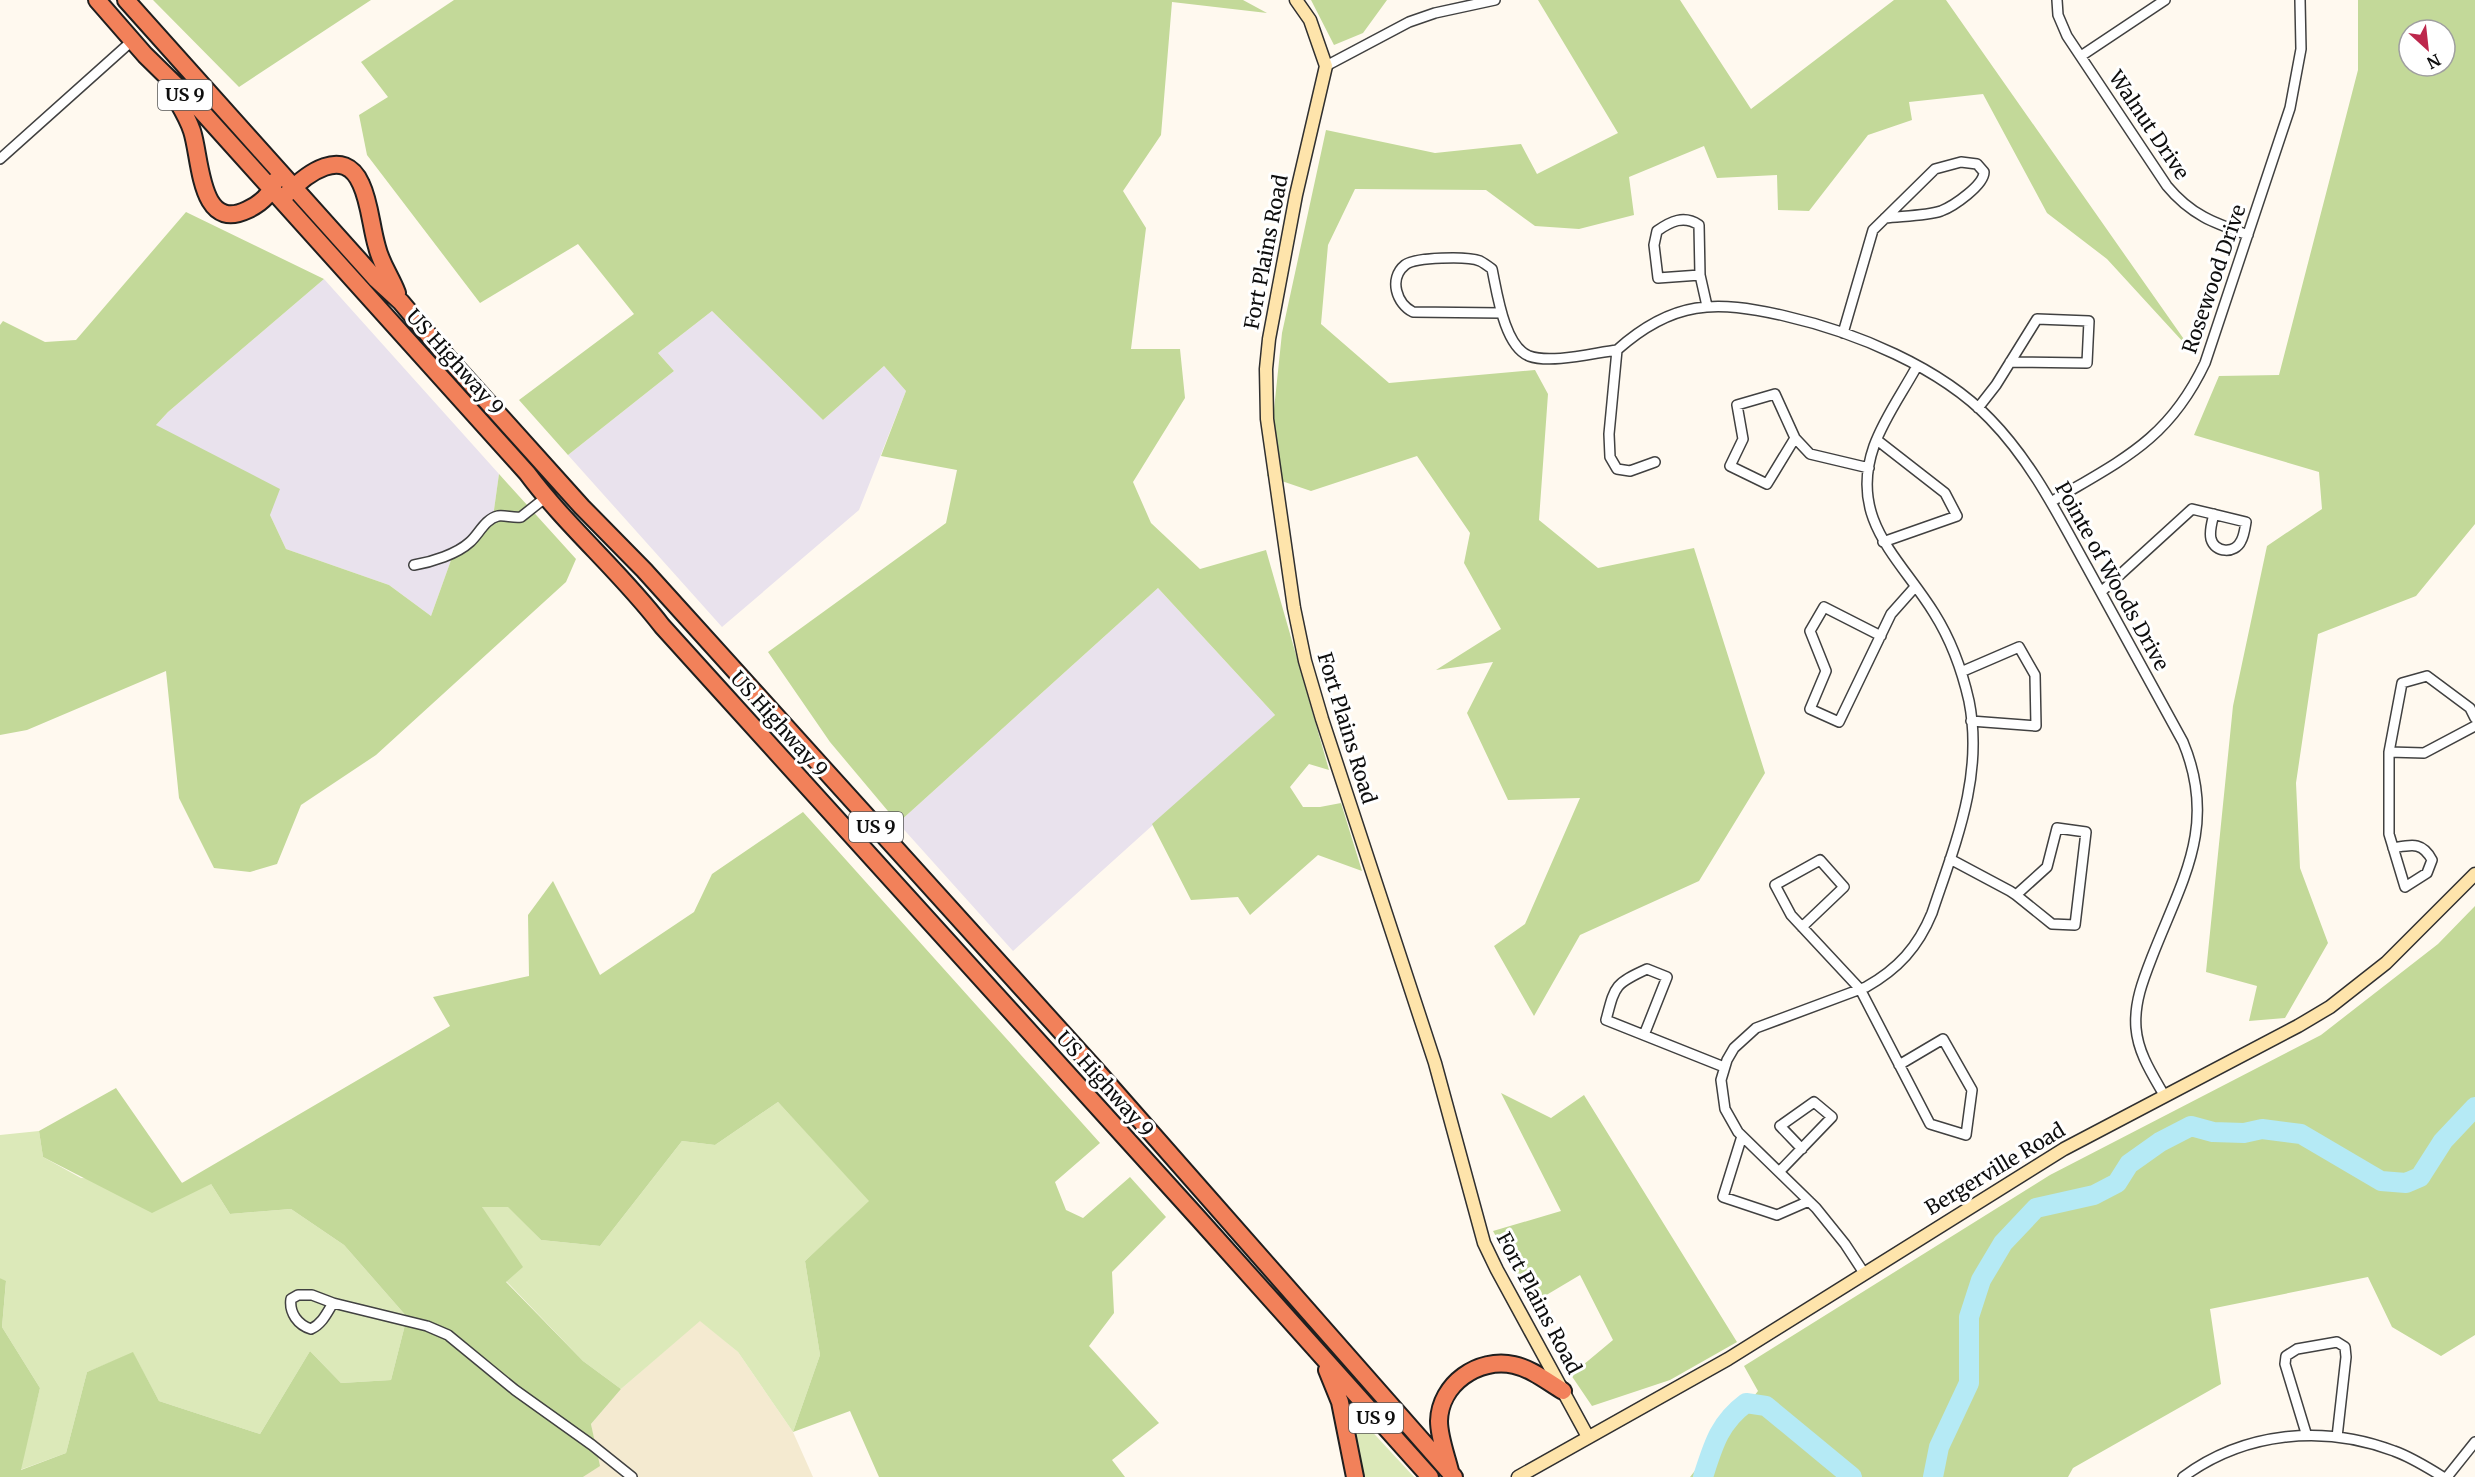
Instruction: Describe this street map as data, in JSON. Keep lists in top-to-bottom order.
{
  "streets": {
    "highway": ["US 9", "US Highway 9"],
    "street": [
      "Walnut Drive",
      "Fort Plains Road",
      "Rosewood Drive",
      "Pointe of Woods Drive",
      "Bergerville Road"
    ]
  },
  "crossings": [
    ["Walnut Drive", "Rosewood Drive"],
    ["Fort Plains Road", "Bergerville Road"],
    ["Rosewood Drive", "Pointe of Woods Drive"],
    ["Pointe of Woods Drive", "Bergerville Road"]
  ],
  "north": "bottom right"
}
